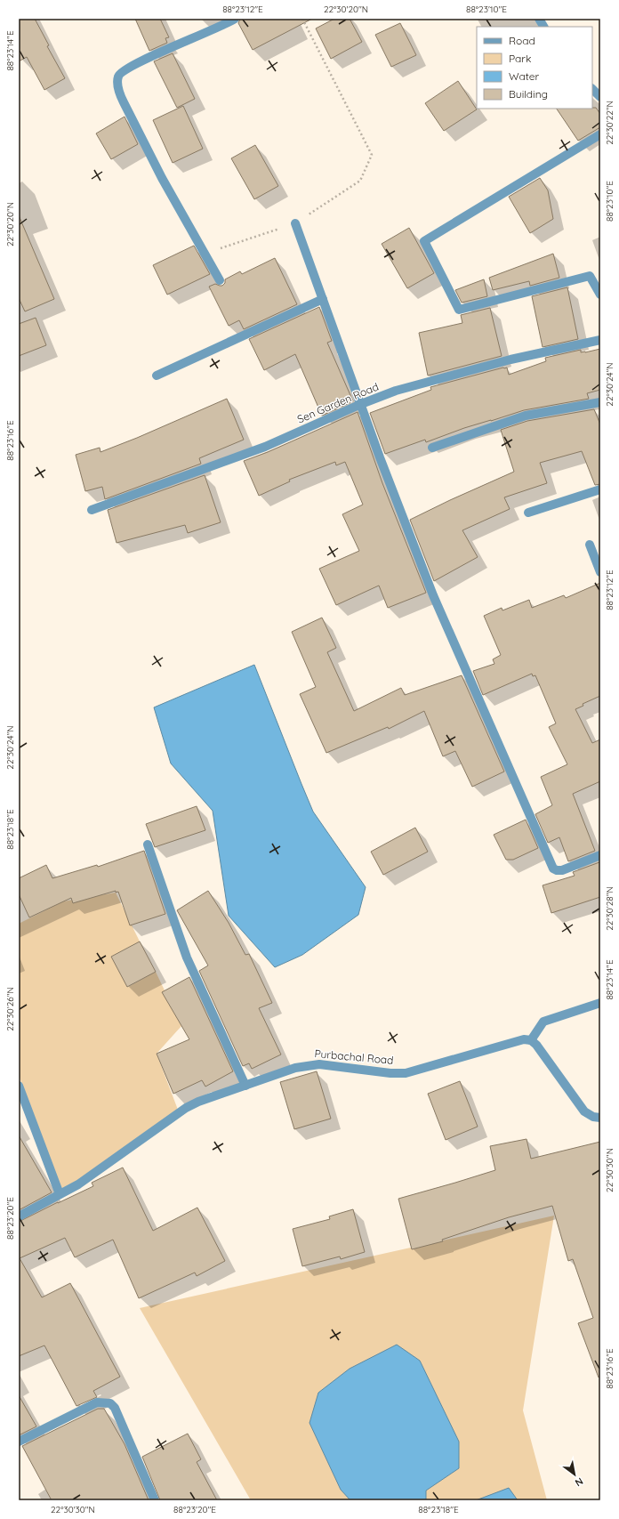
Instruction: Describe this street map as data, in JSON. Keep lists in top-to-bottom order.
{
  "streets": {
    "street": ["Sen Garden Road", "Purbachal Road"]
  },
  "legend": [
    "Road",
    "Park",
    "Water",
    "Building"
  ],
  "north": "bottom right",
  "coordinates": [
    "88°23'12\"E",
    "22°30'20\"N",
    "88°23'10\"E",
    "88°23'14\"E",
    "22°30'22\"N",
    "22°30'24\"N",
    "88°23'16\"E",
    "88°23'18\"E",
    "22°30'28\"N",
    "22°30'26\"N",
    "22°30'30\"N",
    "88°23'20\"E"
  ]
}
